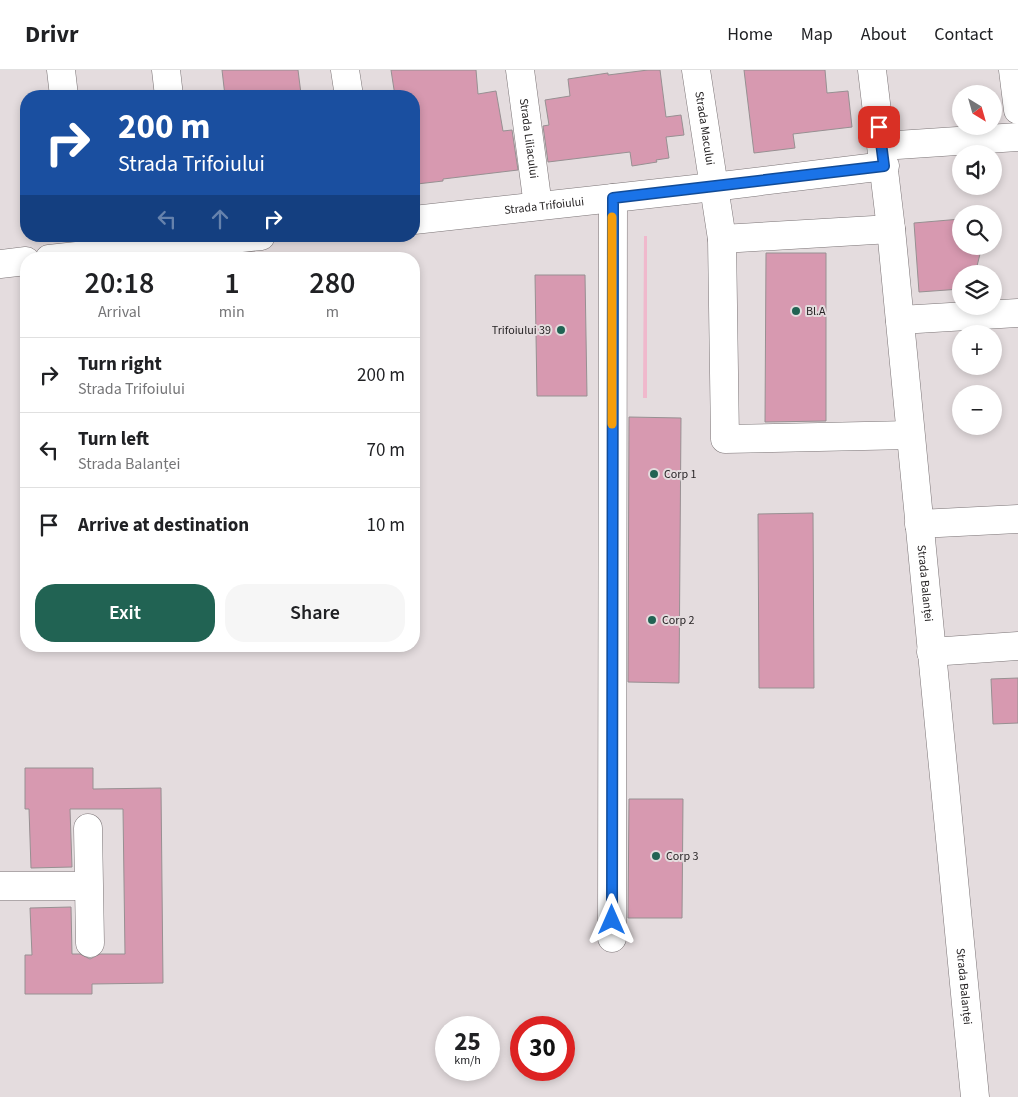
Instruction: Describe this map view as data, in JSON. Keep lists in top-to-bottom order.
{
  "streets": {
    "street": [
      "Strada Macului",
      "Strada Liliacului",
      "Strada Trifoiului",
      "Strada Balanței"
    ]
  },
  "crossings": [
    ["Strada Macului", "Strada Trifoiului"],
    ["Strada Macului", "Strada Balanței"],
    ["Strada Liliacului", "Strada Trifoiului"],
    ["Strada Trifoiului", "Strada Balanței"]
  ],
  "places": [
    "Bl.A",
    "Trifoiului 39",
    "Corp 1",
    "Corp 2",
    "Corp 3"
  ],
  "north": "bottom right",
  "page": {
    "header": "Drivr",
    "nav": [
      "Home",
      "Map",
      "About",
      "Contact"
    ],
    "map_buttons": ["+", "−"],
    "turn": ["200 m", "Strada Trifoiului"],
    "eta": [
      "20:18",
      "Arrival",
      "1",
      "min",
      "280",
      "m"
    ],
    "list": [
      {
        "name": "Turn right",
        "note": "Strada Trifoiului",
        "value": "200 m"
      },
      {
        "name": "Turn left",
        "note": "Strada Balanței",
        "value": "70 m"
      },
      {
        "name": "Arrive at destination",
        "value": "10 m"
      }
    ],
    "buttons": ["Exit", "Share"],
    "speed": "25 km/h",
    "limit": "30"
  }
}
